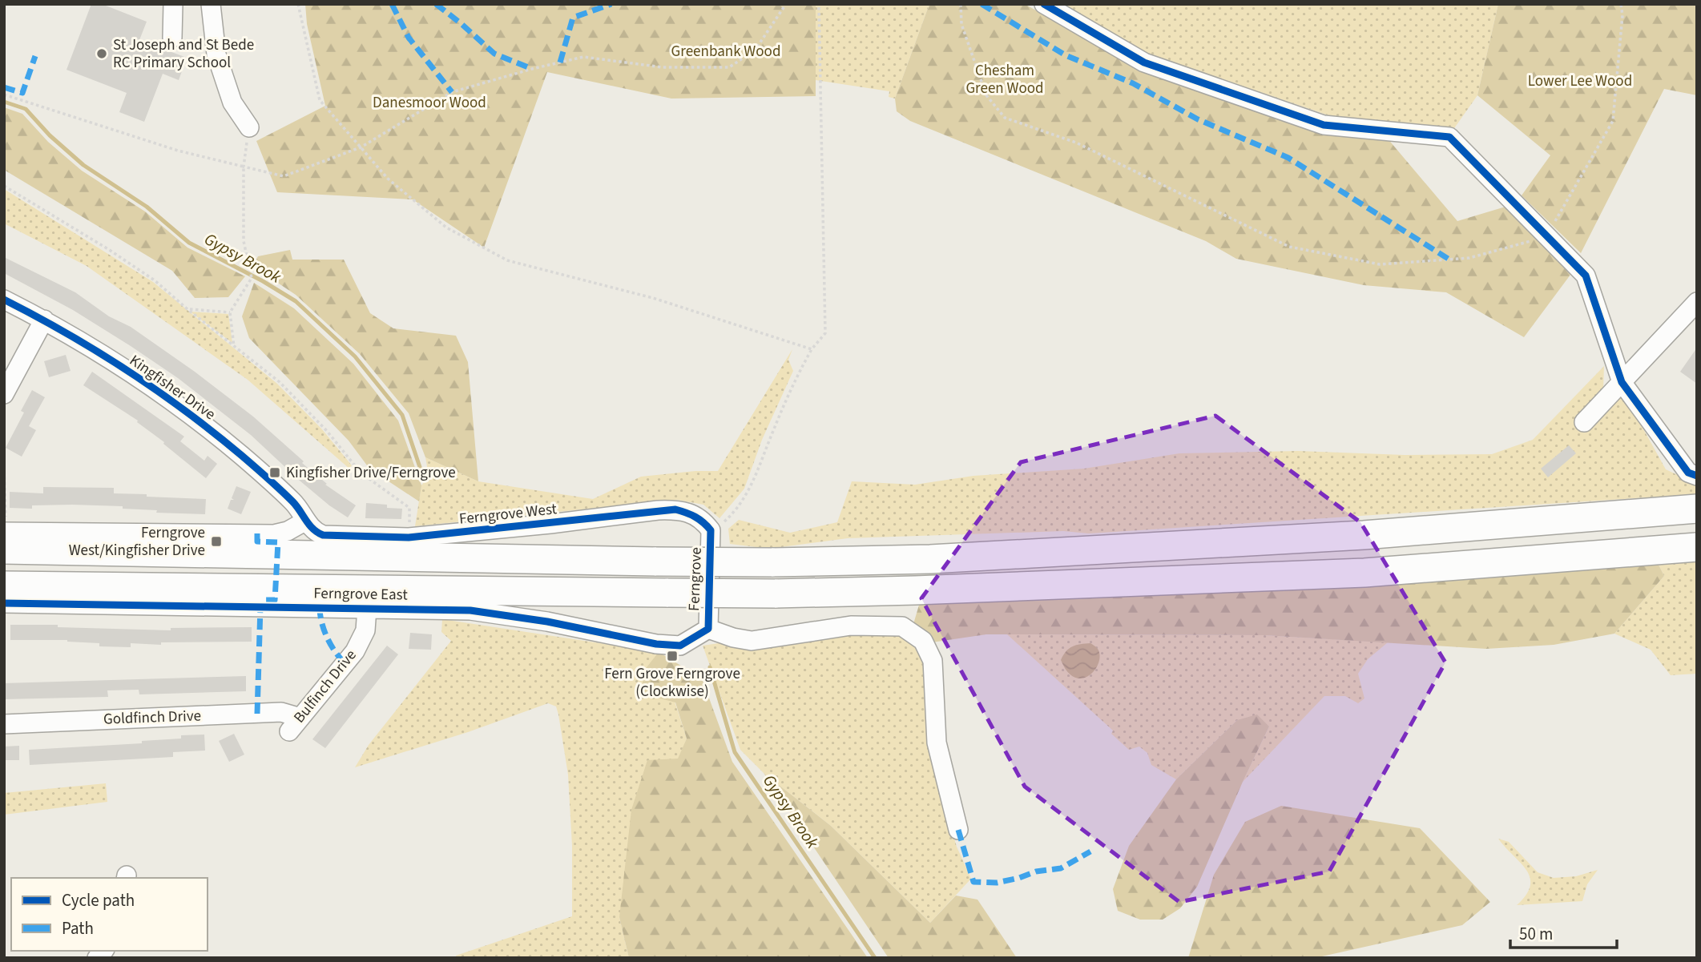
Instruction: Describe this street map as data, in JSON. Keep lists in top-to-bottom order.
{
  "streets": {
    "street": [
      "Kingfisher Drive",
      "Ferngrove West",
      "Ferngrove",
      "Ferngrove East",
      "Bulfinch Drive",
      "Goldfinch Drive"
    ]
  },
  "crossings": [
    ["Kingfisher Drive", "Ferngrove West"],
    ["Ferngrove West", "Ferngrove"],
    ["Ferngrove", "Ferngrove East"],
    ["Ferngrove East", "Bulfinch Drive"],
    ["Bulfinch Drive", "Goldfinch Drive"]
  ],
  "water": ["Gypsy Brook"],
  "parks": [
    "Greenbank Wood",
    "Chesham Green Wood",
    "Lower Lee Wood",
    "Danesmoor Wood"
  ],
  "places": {
    "other": ["St Joseph and St Bede RC Primary School"],
    "transit": ["Kingfisher Drive/Ferngrove", "Ferngrove West/Kingfisher Drive", "Fern Grove Ferngrove (Clockwise)"]
  },
  "legend": ["Cycle path", "Path"],
  "scale_bar": "50 m"
}
